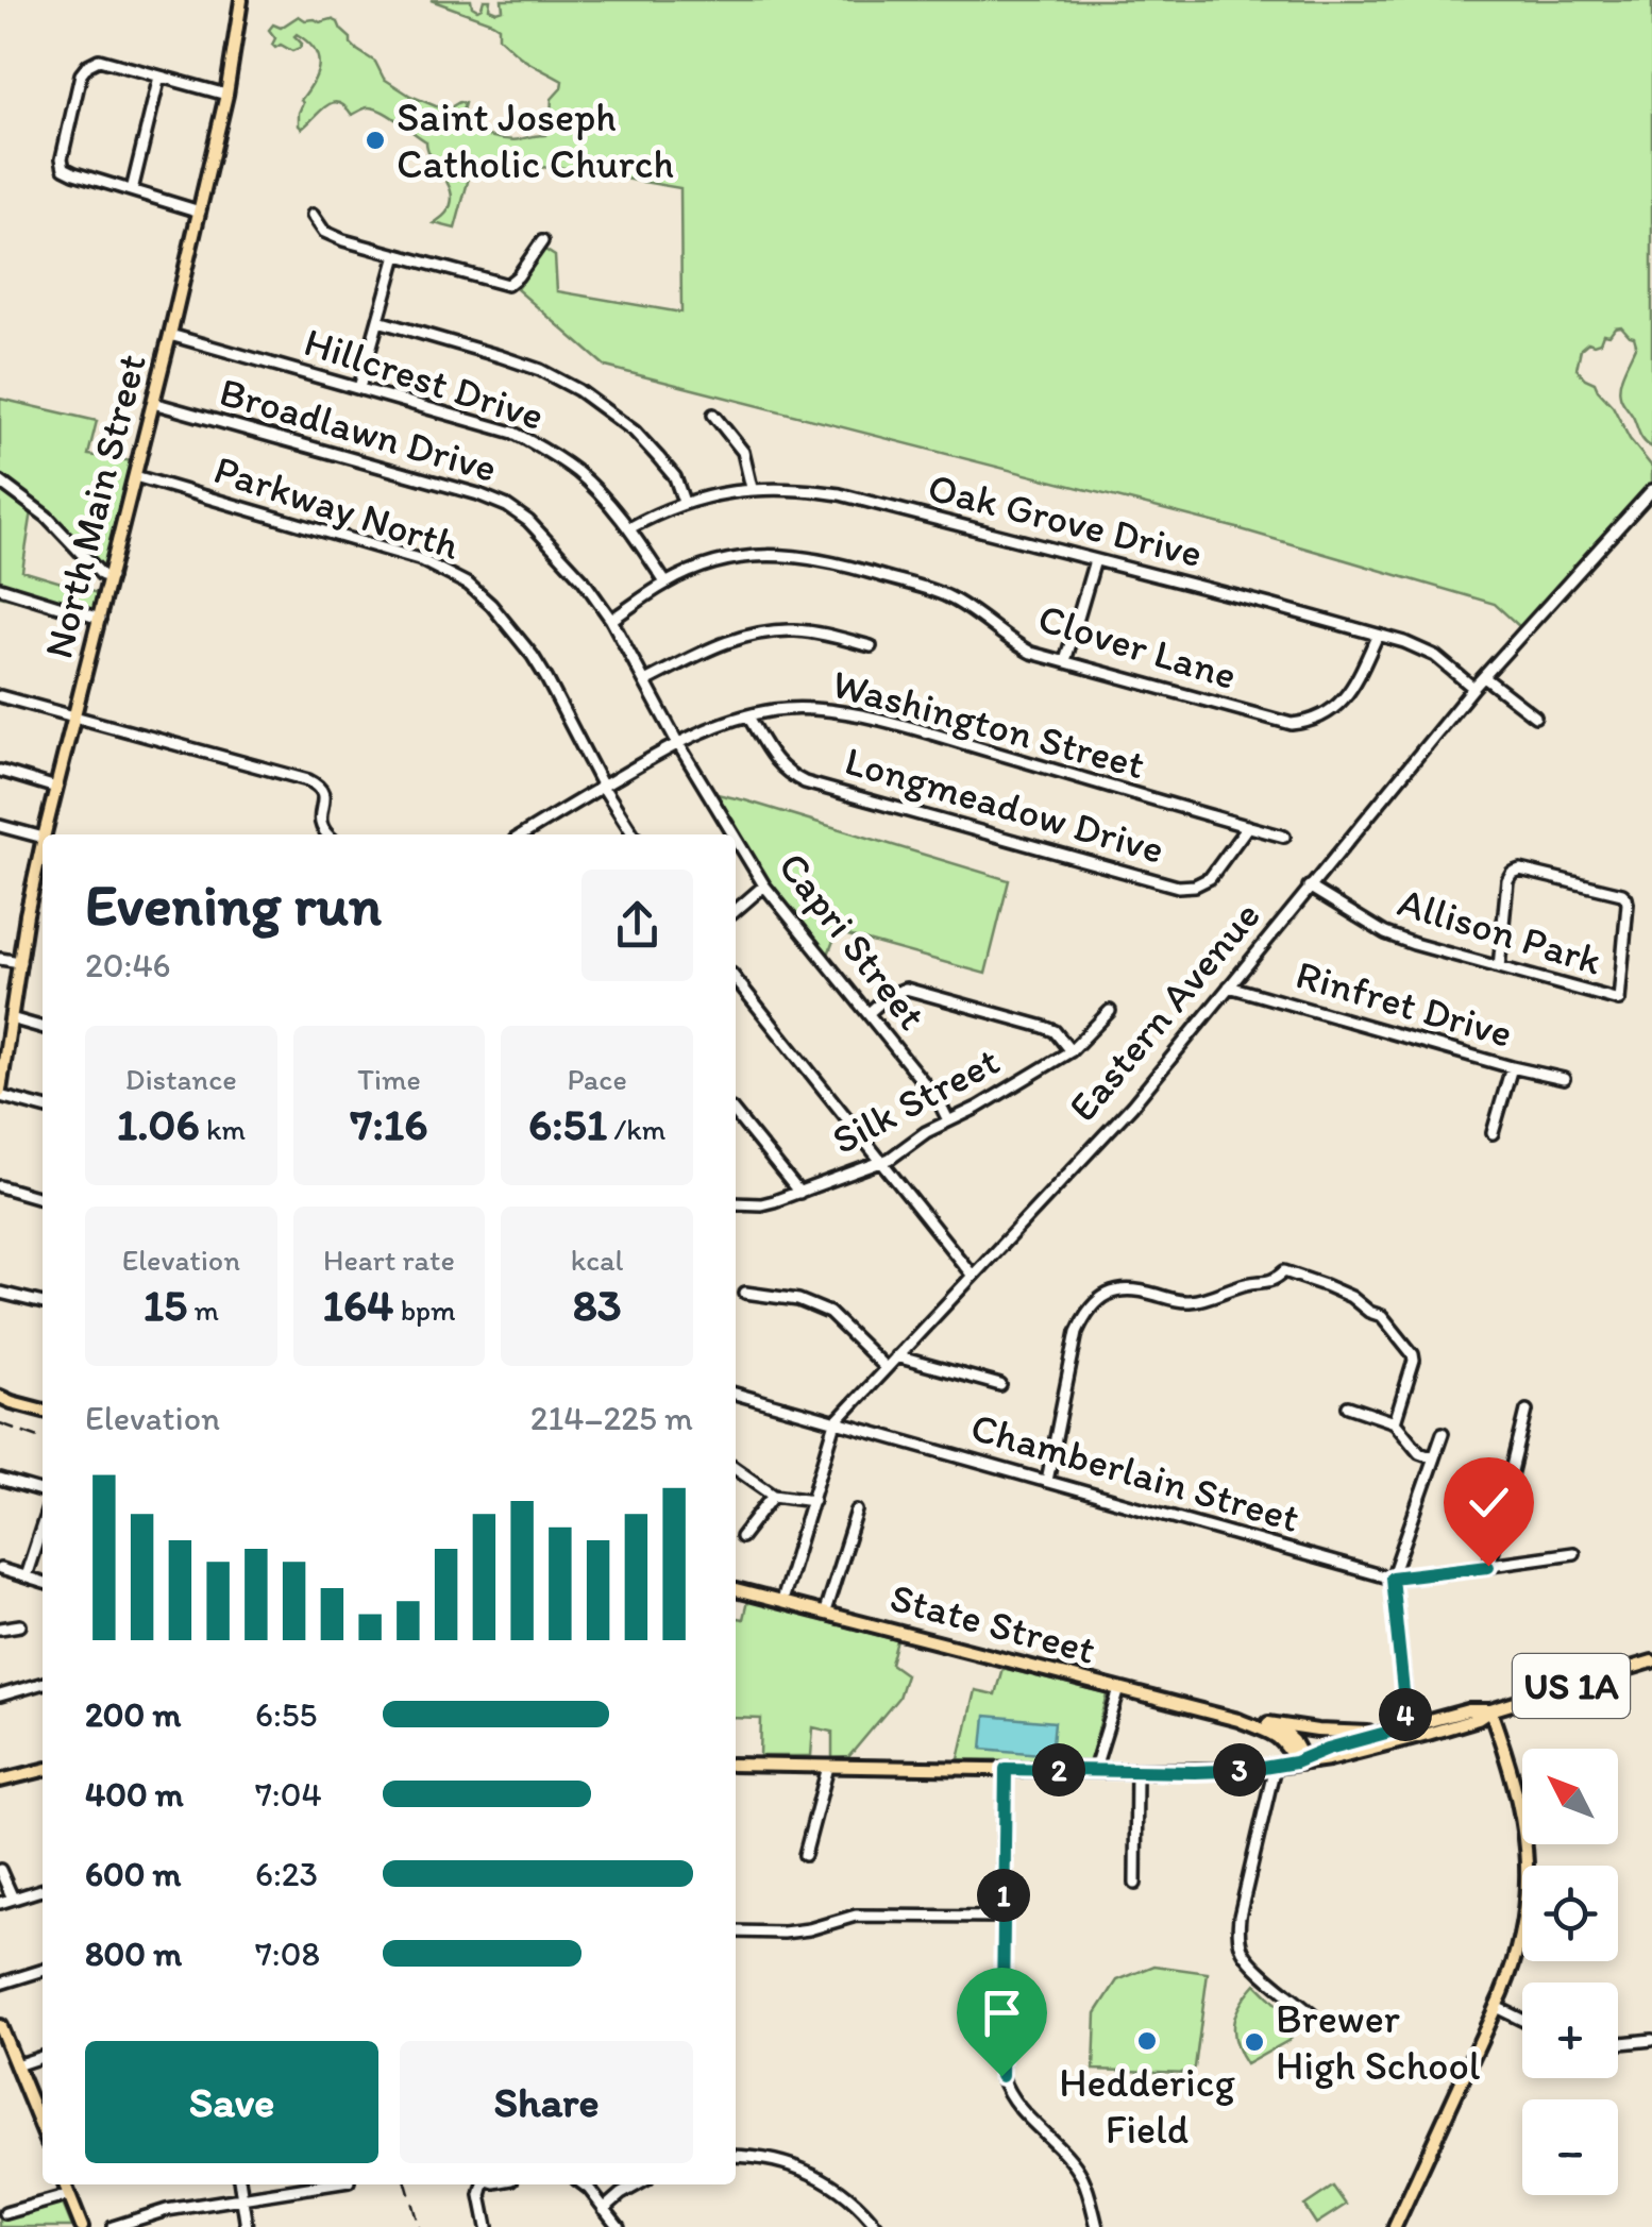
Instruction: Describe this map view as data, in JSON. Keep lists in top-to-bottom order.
{
  "streets": {
    "main road": ["North Main Street", "State Street", "US 1A"],
    "street": [
      "Hillcrest Drive",
      "Broadlawn Drive",
      "Parkway North",
      "Oak Grove Drive",
      "Clover Lane",
      "Washington Street",
      "Longmeadow Drive",
      "Allison Park",
      "Capri Street",
      "Rinfret Drive",
      "Eastern Avenue",
      "Silk Street",
      "Chamberlain Street"
    ]
  },
  "crossings": [
    ["Hillcrest Drive", "North Main Street"],
    ["Hillcrest Drive", "Oak Grove Drive"],
    ["Hillcrest Drive", "Clover Lane"],
    ["Broadlawn Drive", "North Main Street"],
    ["Broadlawn Drive", "Clover Lane"],
    ["Broadlawn Drive", "Washington Street"],
    ["Broadlawn Drive", "Capri Street"],
    ["North Main Street", "Parkway North"],
    ["Parkway North", "Washington Street"],
    ["Oak Grove Drive", "Clover Lane"],
    ["Oak Grove Drive", "Eastern Avenue"],
    ["Washington Street", "Longmeadow Drive"],
    ["Washington Street", "Capri Street"],
    ["Allison Park", "Eastern Avenue"],
    ["Capri Street", "Silk Street"],
    ["Rinfret Drive", "Eastern Avenue"],
    ["Eastern Avenue", "Chamberlain Street"],
    ["Eastern Avenue", "State Street"],
    ["State Street", "US 1A"]
  ],
  "places": ["Saint Joseph Catholic Church", "Heddericg Field", "Brewer High School"],
  "north": "top left",
  "page": {
    "heading": ["Evening run", "20:46"],
    "stats": [
      ["Distance", "1.06 km"],
      ["Time", "7:16"],
      ["Pace", "6:51 /km"],
      ["Elevation", "15 m"],
      ["Heart rate", "164 bpm"],
      ["kcal", "83"]
    ],
    "chart": ["Elevation", "214–225 m"],
    "list": [
      {
        "name": "200 m",
        "note": "6:55"
      },
      {
        "name": "400 m",
        "note": "7:04"
      },
      {
        "name": "600 m",
        "note": "6:23"
      },
      {
        "name": "800 m",
        "note": "7:08"
      }
    ],
    "pins": [
      "4",
      "2",
      "3",
      "1"
    ],
    "map_buttons": ["+", "−"],
    "buttons": ["Save", "Share"]
  }
}
